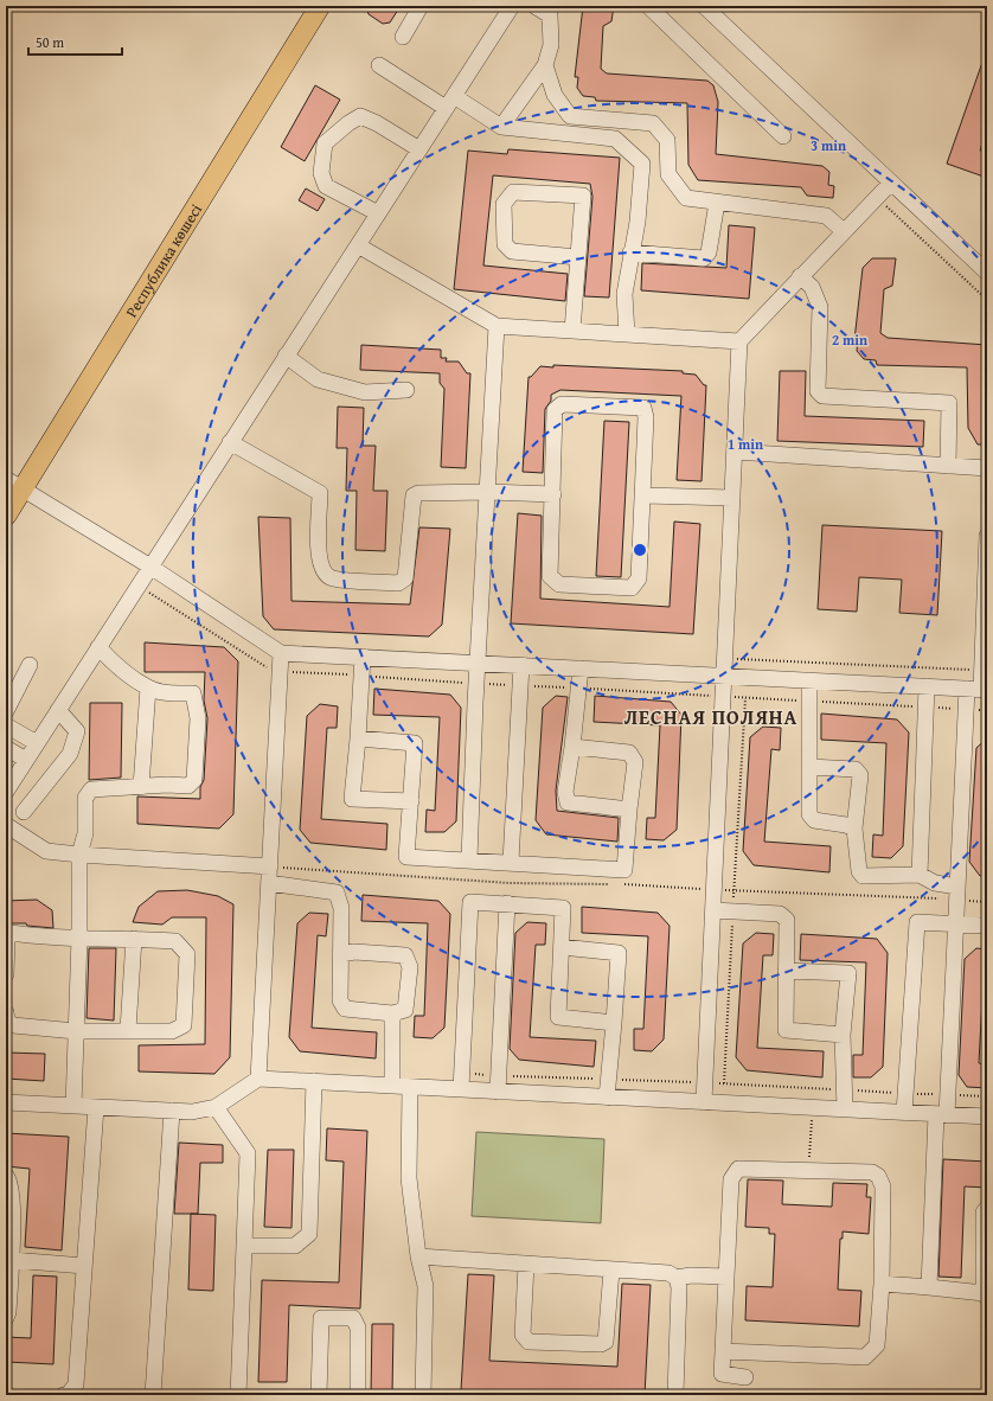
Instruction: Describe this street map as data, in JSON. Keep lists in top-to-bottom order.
{
  "streets": {
    "main road": ["Республика көшесі"]
  },
  "districts": ["ЛЕСНАЯ ПОЛЯНА"],
  "scale_bar": "50 m",
  "rings": ["3 min", "2 min", "1 min"]
}
